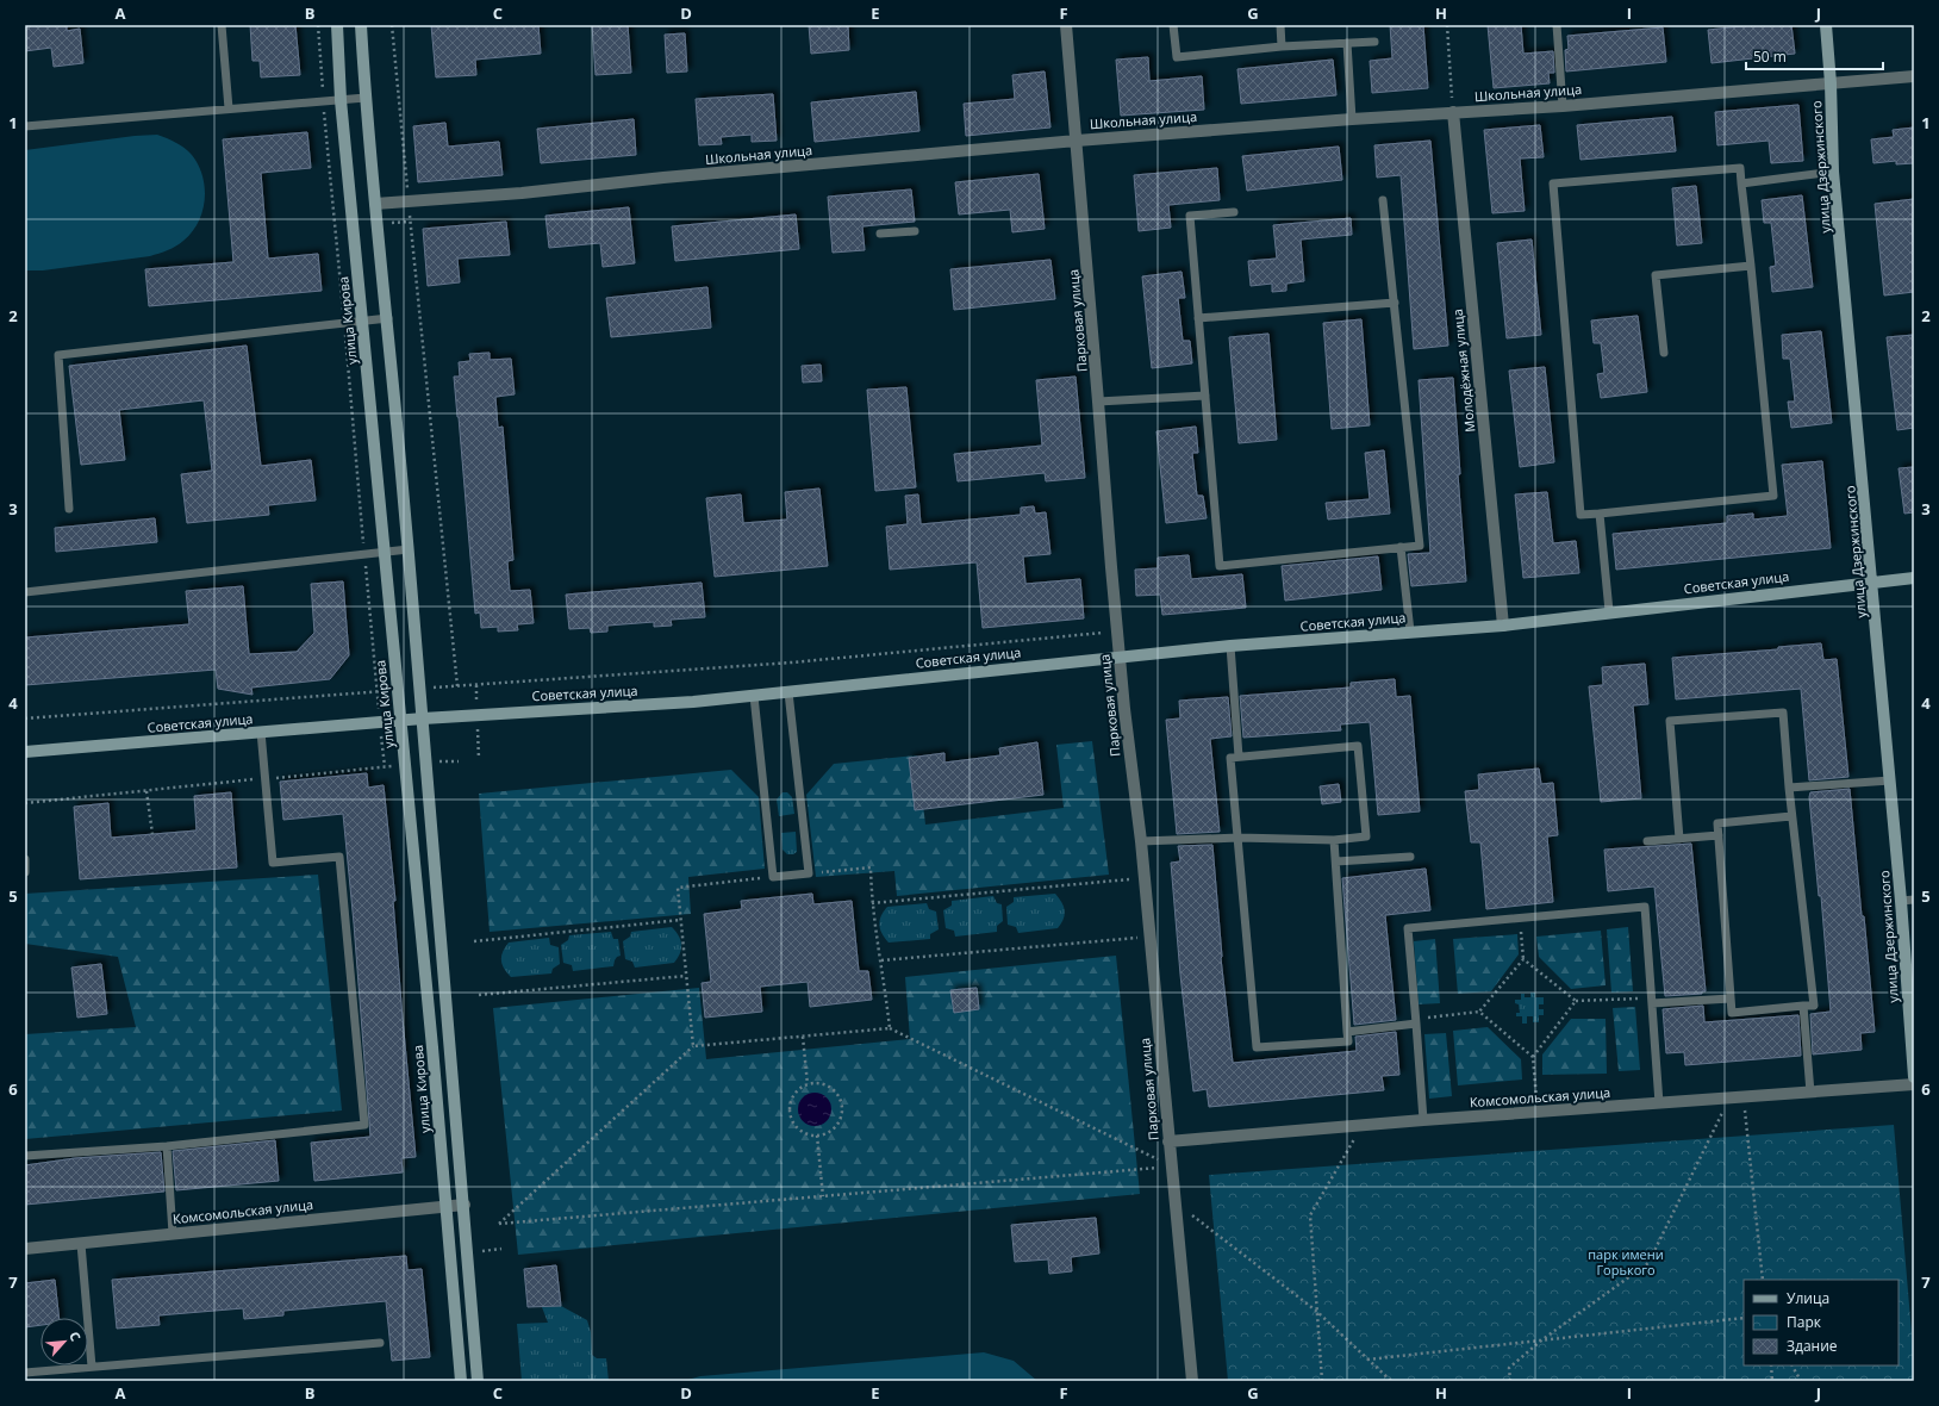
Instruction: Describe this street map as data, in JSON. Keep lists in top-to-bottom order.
{
  "streets": {
    "street": [
      "Школьная улица",
      "улица Дзержинского",
      "улица Кирова",
      "Парковая улица",
      "Молодёжная улица",
      "Советская улица",
      "Комсомольская улица"
    ]
  },
  "crossings": [
    ["Школьная улица", "улица Дзержинского"],
    ["Школьная улица", "Парковая улица"],
    ["Школьная улица", "Молодёжная улица"],
    ["улица Дзержинского", "Советская улица"],
    ["улица Кирова", "Советская улица"],
    ["улица Кирова", "Комсомольская улица"],
    ["Парковая улица", "Советская улица"],
    ["Парковая улица", "Комсомольская улица"],
    ["Молодёжная улица", "Советская улица"]
  ],
  "parks": ["парк имени Горького"],
  "legend": ["Улица", "Парк", "Здание"],
  "scale_bar": "50 m",
  "north": "top right",
  "grid": {
    "columns": [
      "A",
      "B",
      "C",
      "D",
      "E",
      "F",
      "G",
      "H",
      "I",
      "J"
    ],
    "rows": [
      "1",
      "2",
      "3",
      "4",
      "5",
      "6",
      "7"
    ]
  }
}
